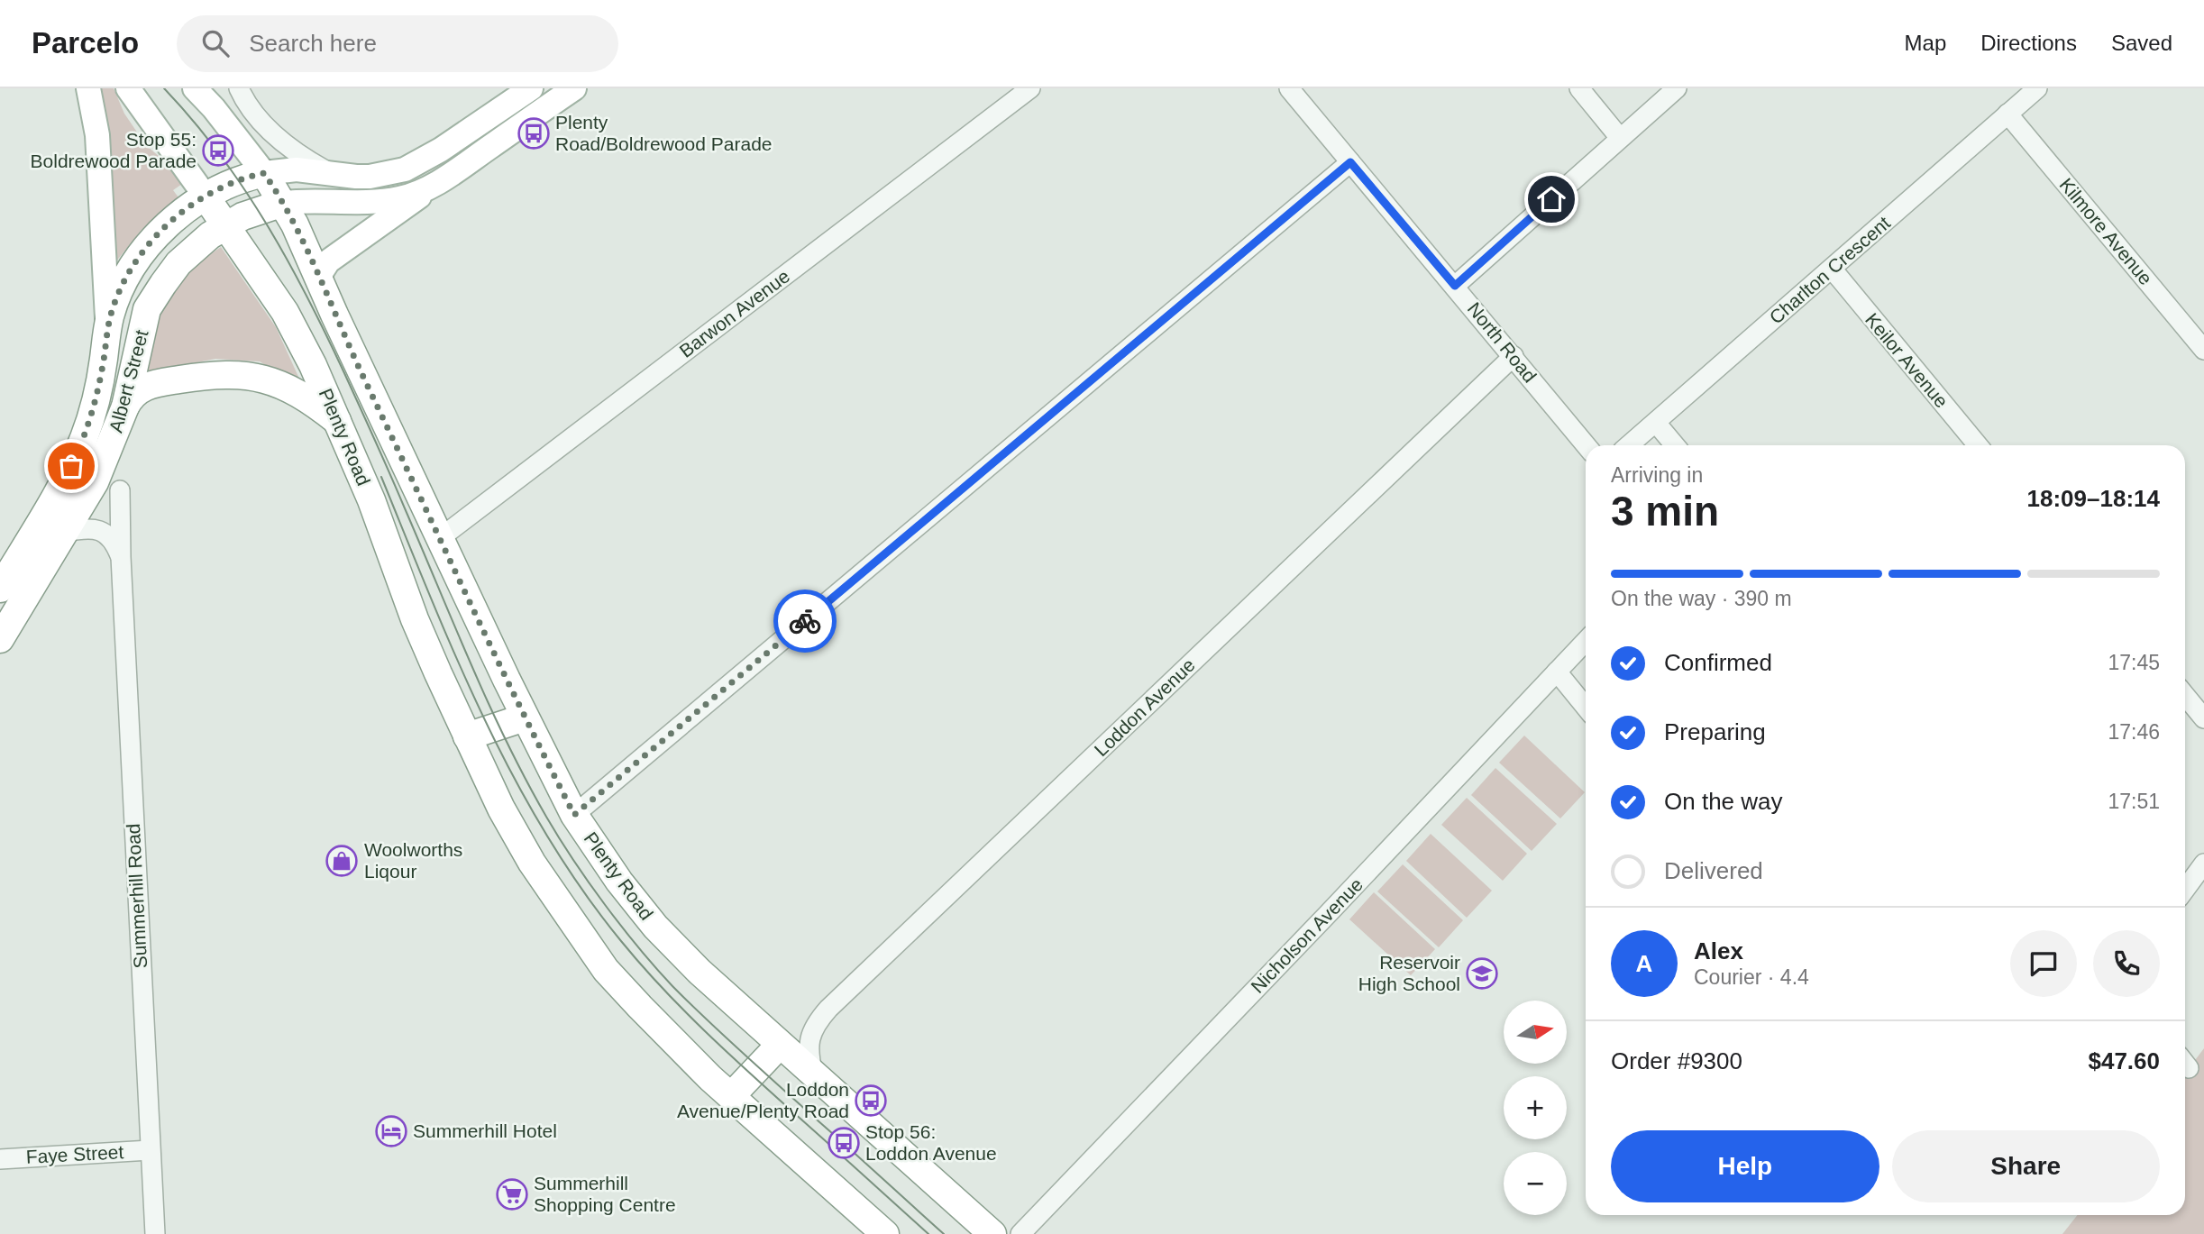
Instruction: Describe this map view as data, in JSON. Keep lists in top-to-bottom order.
{
  "streets": {
    "highway": ["Albert Street", "Plenty Road"],
    "street": [
      "Kilmore Avenue",
      "Charlton Crescent",
      "Barwon Avenue",
      "North Road",
      "Keilor Avenue",
      "Loddon Avenue",
      "Summerhill Road",
      "Nicholson Avenue",
      "Faye Street"
    ]
  },
  "crossings": [
    ["Kilmore Avenue", "Charlton Crescent"],
    ["Charlton Crescent", "Keilor Avenue"],
    ["Barwon Avenue", "Plenty Road"],
    ["North Road", "Loddon Avenue"],
    ["Albert Street", "Plenty Road"],
    ["Plenty Road", "Loddon Avenue"],
    ["Summerhill Road", "Faye Street"]
  ],
  "places": {
    "bus stop": [
      "Plenty Road/Boldrewood Parade",
      "Stop 55: Boldrewood Parade",
      "Loddon Avenue/Plenty Road",
      "Stop 56: Loddon Avenue"
    ],
    "shop": ["Woolworths Liqour"],
    "school or university": ["Reservoir High School"],
    "hotel": ["Summerhill Hotel"],
    "supermarket": ["Summerhill Shopping Centre"]
  },
  "north": "right",
  "page": {
    "header": "Parcelo",
    "search": "Search here",
    "nav": ["Map", "Directions", "Saved"],
    "heading": ["3 min", "Arriving in", "18:09–18:14"],
    "panel": [
      "Alex",
      "Courier · 4.4",
      "Order #9300",
      "$47.60"
    ],
    "bar": "On the way · 390 m",
    "list": [
      ["Confirmed", "17:45"],
      ["Preparing", "17:46"],
      ["On the way", "17:51"],
      "Delivered"
    ],
    "round": "A",
    "map_buttons": ["+", "−"],
    "buttons": ["Help", "Share"]
  }
}
